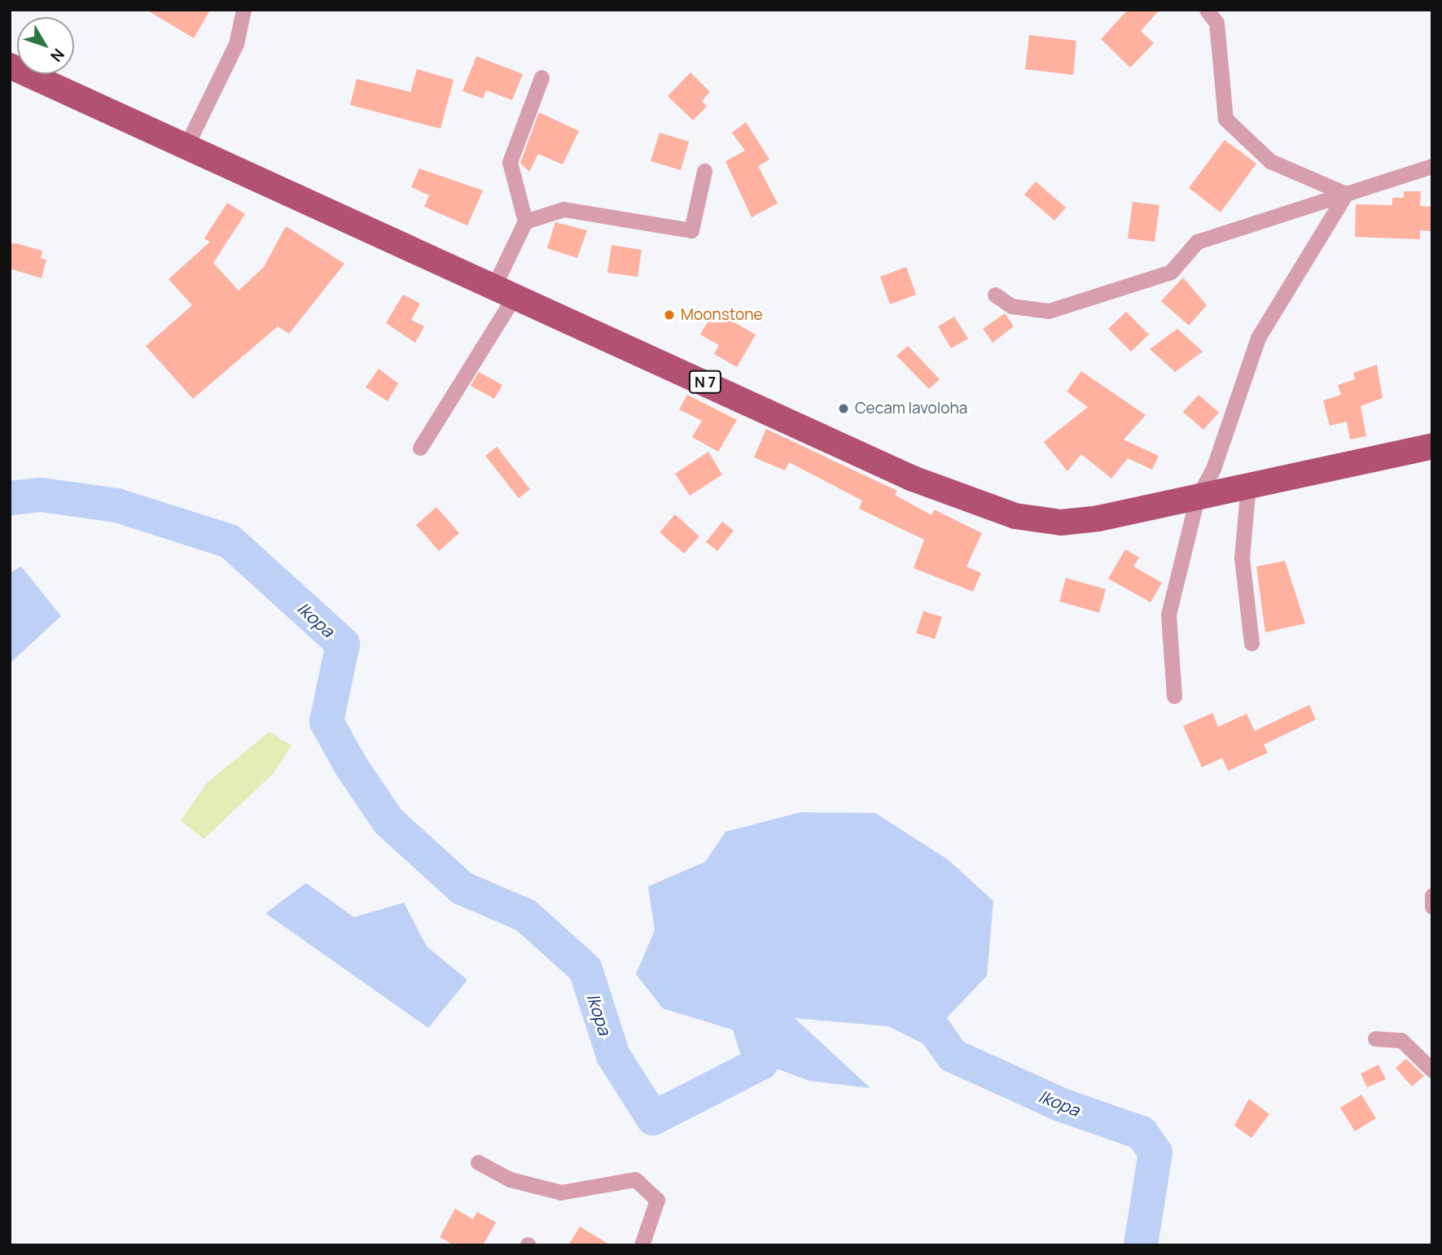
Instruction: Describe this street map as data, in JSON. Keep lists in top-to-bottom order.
{
  "streets": {
    "main road": ["N 7"]
  },
  "water": ["Ikopa"],
  "places": ["Moonstone", "Cecam Iavoloha"],
  "north": "bottom right"
}
